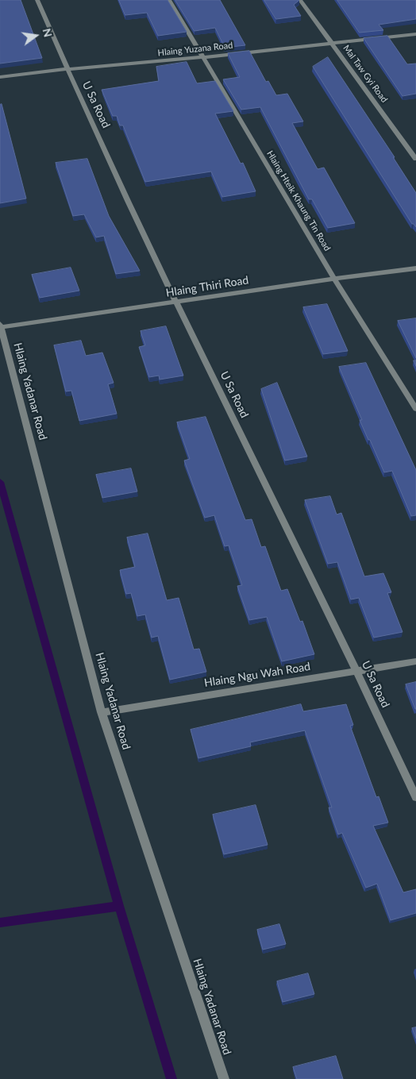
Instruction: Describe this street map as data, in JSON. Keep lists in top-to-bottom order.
{
  "streets": {
    "street": [
      "Hlaing Yuzana Road",
      "Mal Taw Gyi Road",
      "U Sa Road",
      "Hlaing Hteik Khaung Tin Road",
      "Hlaing Thiri Road",
      "Hlaing Yadanar Road",
      "Hlaing Ngu Wah Road"
    ]
  },
  "crossings": [
    ["Hlaing Yuzana Road", "Mal Taw Gyi Road"],
    ["Hlaing Yuzana Road", "U Sa Road"],
    ["Hlaing Yuzana Road", "Hlaing Hteik Khaung Tin Road"],
    ["U Sa Road", "Hlaing Thiri Road"],
    ["U Sa Road", "Hlaing Ngu Wah Road"],
    ["Hlaing Hteik Khaung Tin Road", "Hlaing Thiri Road"],
    ["Hlaing Thiri Road", "Hlaing Yadanar Road"],
    ["Hlaing Yadanar Road", "Hlaing Ngu Wah Road"]
  ],
  "north": "right"
}
